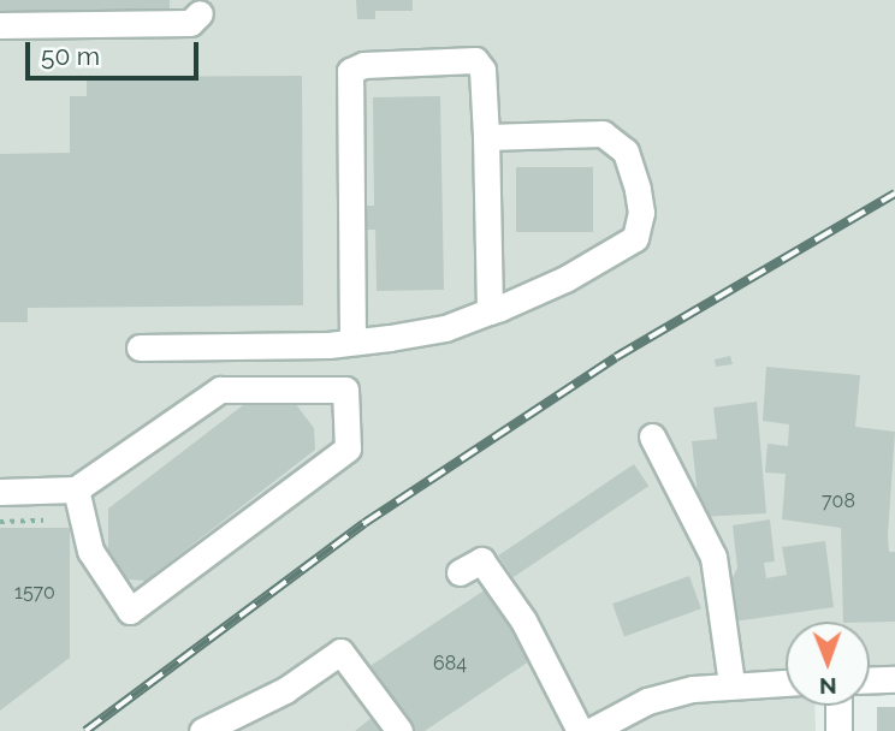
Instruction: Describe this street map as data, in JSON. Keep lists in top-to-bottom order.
{
  "house_numbers": ["708", "1570", "684"],
  "scale_bar": "50 m",
  "north": "bottom"
}
